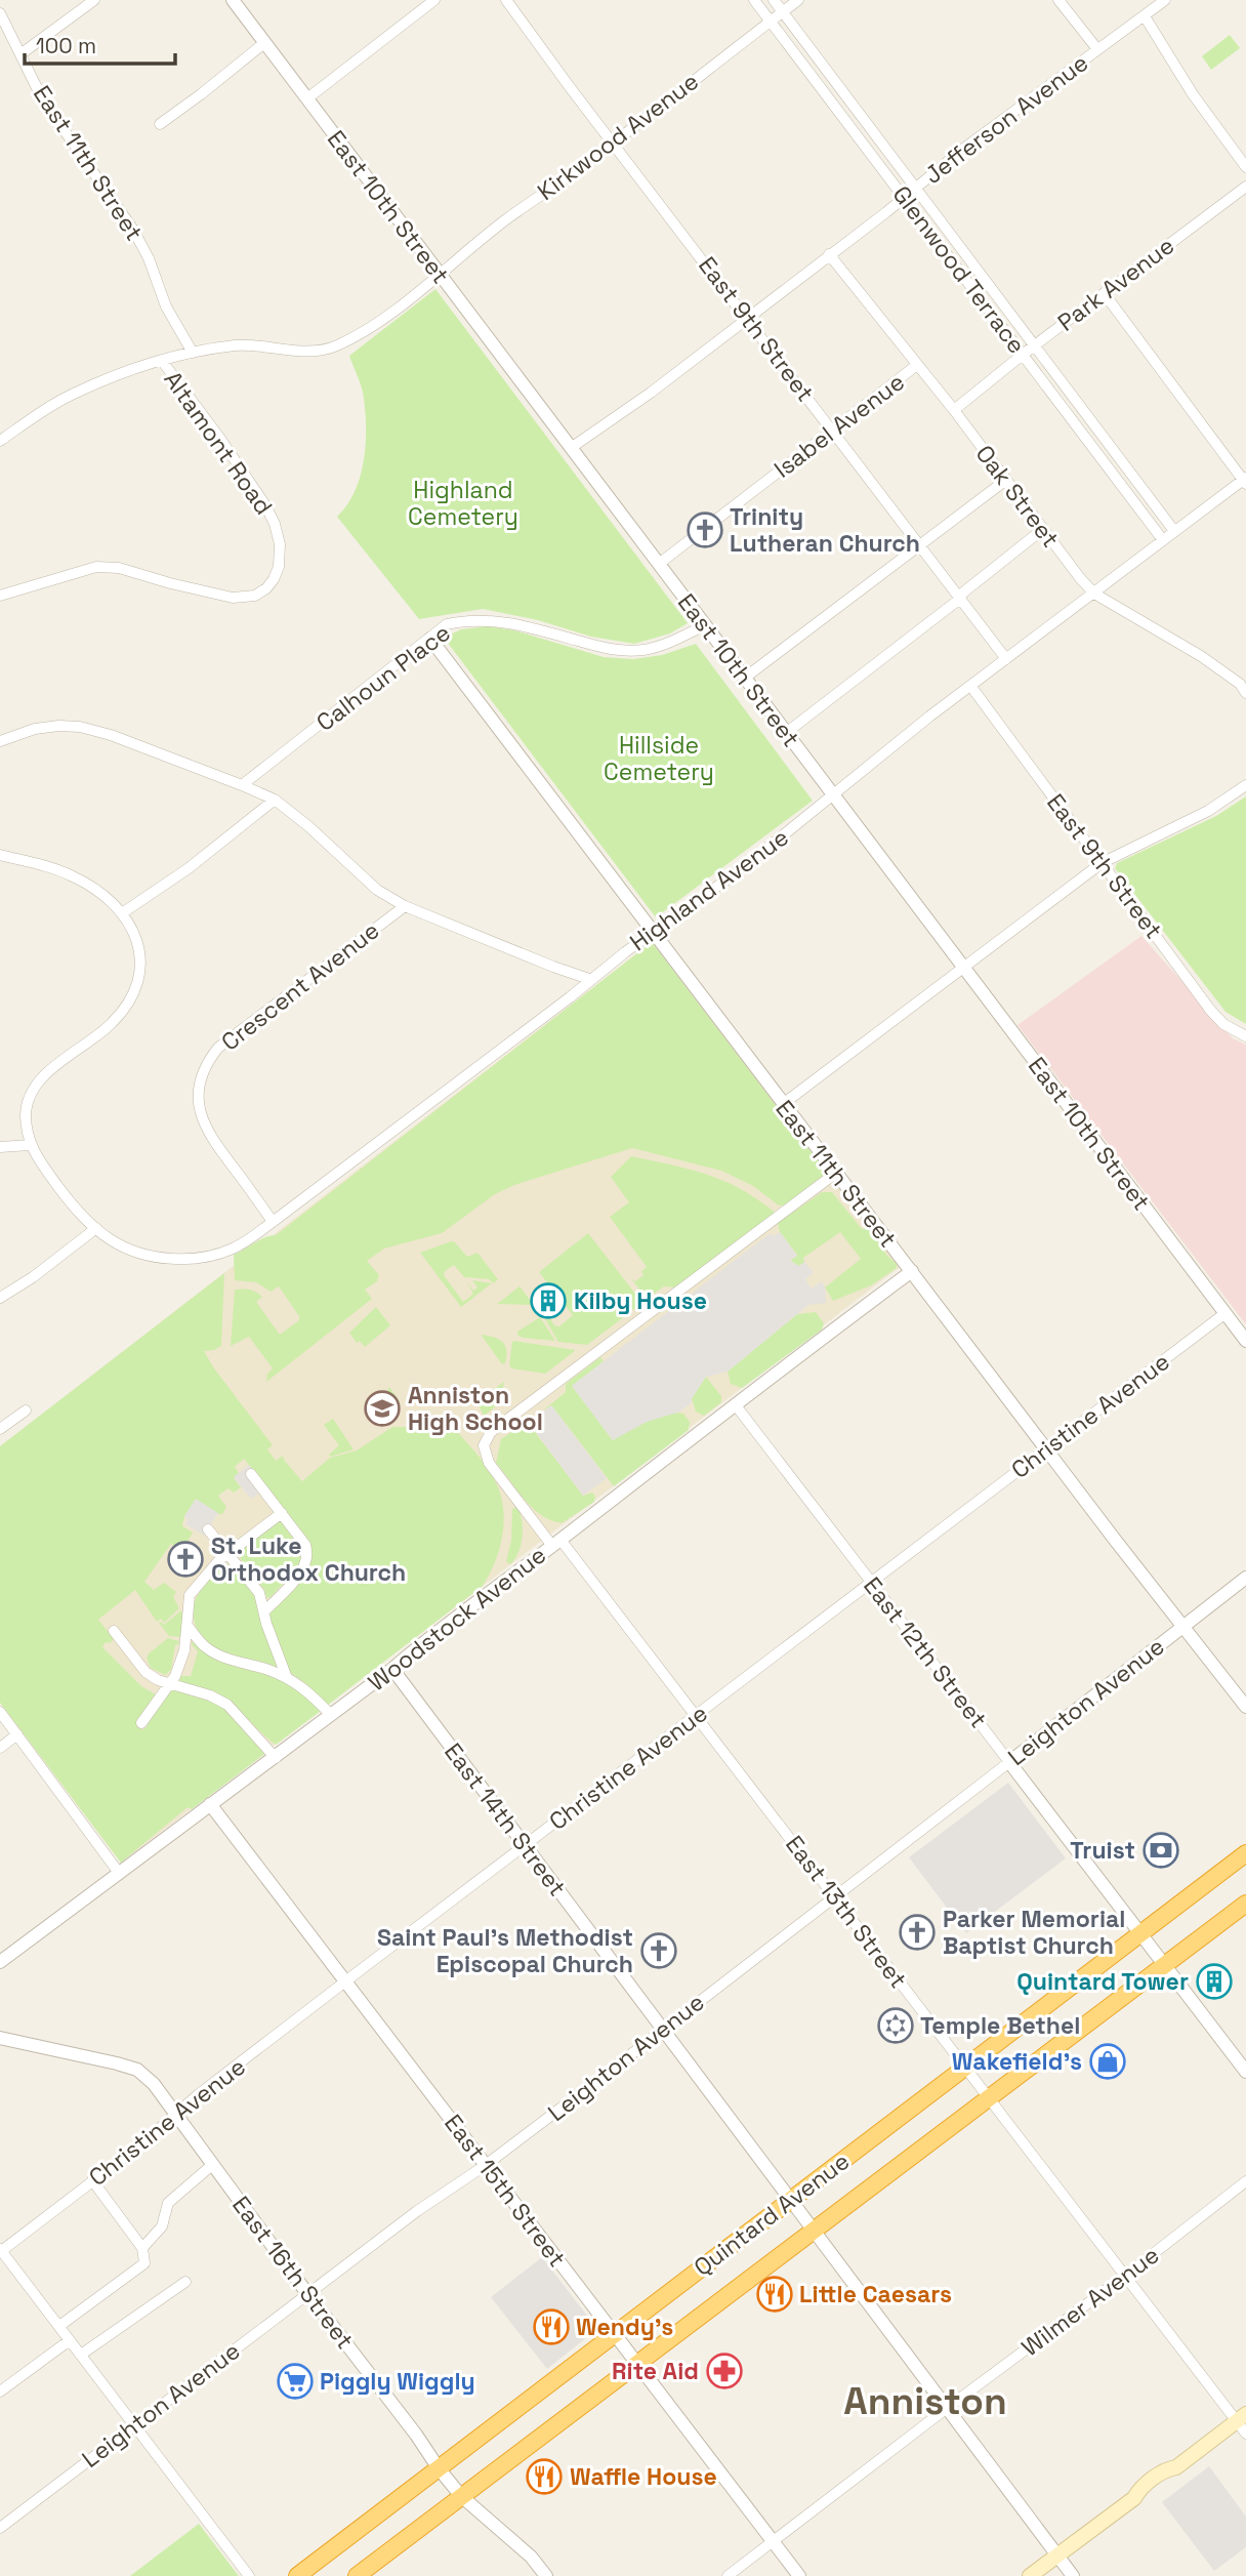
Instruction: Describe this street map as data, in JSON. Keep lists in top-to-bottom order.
{
  "streets": {
    "highway": ["Quintard Avenue"],
    "street": [
      "Jefferson Avenue",
      "Kirkwood Avenue",
      "East 11th Street",
      "East 10th Street",
      "Glenwood Terrace",
      "Park Avenue",
      "East 9th Street",
      "Isabel Avenue",
      "Altamont Road",
      "Oak Street",
      "Calhoun Place",
      "Highland Avenue",
      "Crescent Avenue",
      "Christine Avenue",
      "Woodstock Avenue",
      "East 12th Street",
      "Leighton Avenue",
      "East 14th Street",
      "East 13th Street",
      "East 15th Street",
      "East 16th Street",
      "Wilmer Avenue"
    ]
  },
  "crossings": [
    ["Jefferson Avenue", "East 10th Street"],
    ["Jefferson Avenue", "Glenwood Terrace"],
    ["Jefferson Avenue", "East 9th Street"],
    ["Jefferson Avenue", "Oak Street"],
    ["Kirkwood Avenue", "East 11th Street"],
    ["Kirkwood Avenue", "East 10th Street"],
    ["Kirkwood Avenue", "Glenwood Terrace"],
    ["Kirkwood Avenue", "East 9th Street"],
    ["Kirkwood Avenue", "Altamont Road"],
    ["East 11th Street", "Calhoun Place"],
    ["East 11th Street", "Highland Avenue"],
    ["East 11th Street", "Christine Avenue"],
    ["East 11th Street", "Woodstock Avenue"],
    ["East 11th Street", "Leighton Avenue"],
    ["East 11th Street", "East 13th Street"],
    ["East 10th Street", "Isabel Avenue"],
    ["East 10th Street", "Calhoun Place"],
    ["East 10th Street", "Highland Avenue"],
    ["East 10th Street", "Christine Avenue"],
    ["Glenwood Terrace", "Park Avenue"],
    ["Glenwood Terrace", "Highland Avenue"],
    ["Park Avenue", "Oak Street"],
    ["East 9th Street", "Isabel Avenue"],
    ["East 9th Street", "Highland Avenue"],
    ["Isabel Avenue", "Oak Street"],
    ["Oak Street", "Highland Avenue"],
    ["Highland Avenue", "Crescent Avenue"],
    ["Christine Avenue", "East 12th Street"],
    ["Christine Avenue", "East 14th Street"],
    ["Christine Avenue", "East 13th Street"],
    ["Christine Avenue", "East 15th Street"],
    ["Christine Avenue", "East 16th Street"],
    ["Woodstock Avenue", "East 12th Street"],
    ["Woodstock Avenue", "East 14th Street"],
    ["Woodstock Avenue", "East 13th Street"],
    ["Woodstock Avenue", "East 15th Street"],
    ["East 12th Street", "Leighton Avenue"],
    ["East 12th Street", "Quintard Avenue"],
    ["Leighton Avenue", "East 14th Street"],
    ["Leighton Avenue", "East 13th Street"],
    ["Leighton Avenue", "East 15th Street"],
    ["Leighton Avenue", "East 16th Street"],
    ["East 14th Street", "Quintard Avenue"],
    ["East 14th Street", "Wilmer Avenue"],
    ["East 13th Street", "Quintard Avenue"],
    ["East 13th Street", "Wilmer Avenue"],
    ["East 15th Street", "Quintard Avenue"],
    ["East 15th Street", "Wilmer Avenue"],
    ["Quintard Avenue", "East 16th Street"]
  ],
  "districts": ["Anniston"],
  "parks": ["Highland Cemetery", "Hillside Cemetery"],
  "places": {
    "church": [
      "Trinity Lutheran Church",
      "St. Luke Orthodox Church",
      "Parker Memorial Baptist Church",
      "Saint Paul's Methodist Episcopal Church"
    ],
    "building": ["Kilby House", "Quintard Tower"],
    "school or university": ["Anniston High School"],
    "bank": ["Truist"],
    "synagogue": ["Temple Bethel"],
    "shop": ["Wakefield's"],
    "restaurant": ["Little Caesars", "Wendy's", "Waffle House"],
    "pharmacy": ["Rite Aid"],
    "supermarket": ["Piggly Wiggly"]
  },
  "scale_bar": "100 m"
}
